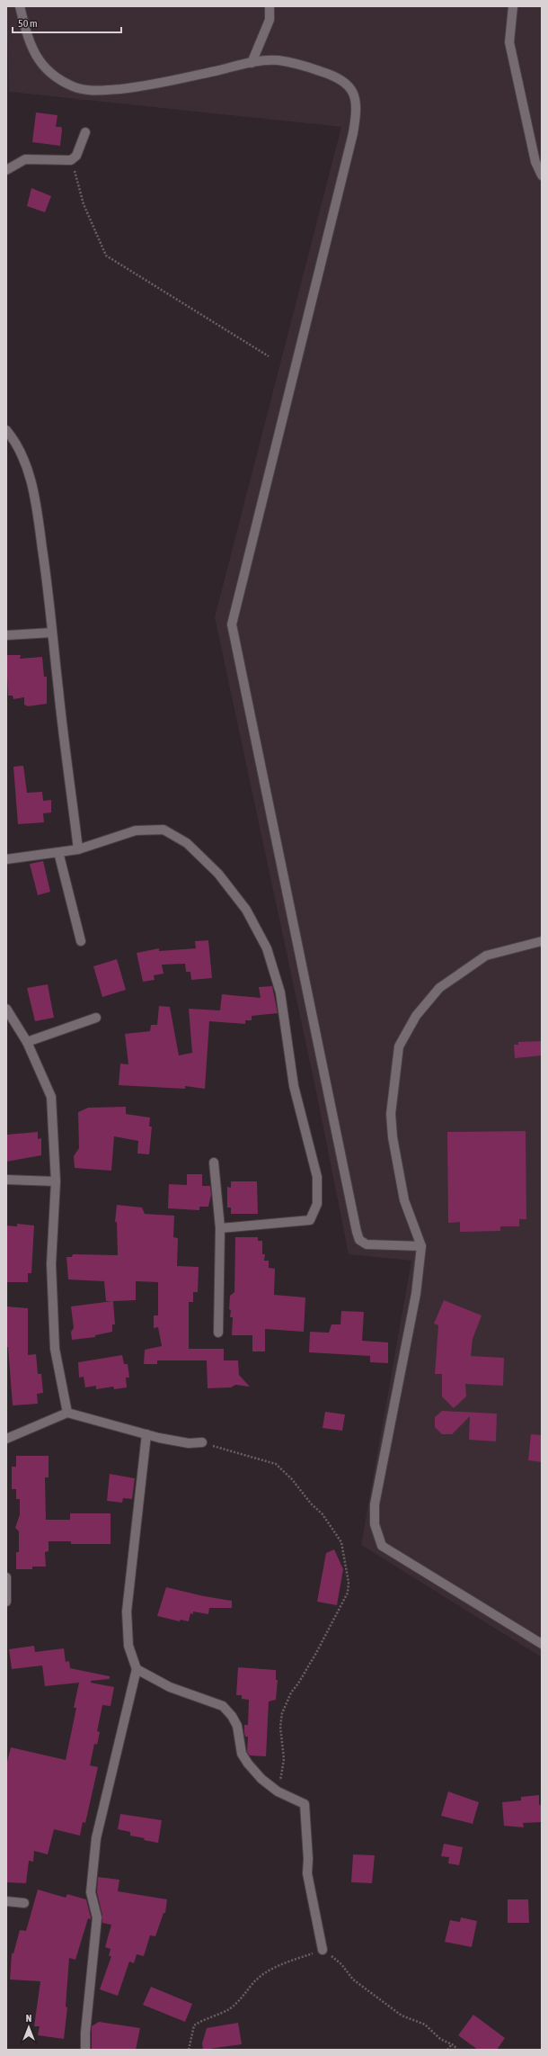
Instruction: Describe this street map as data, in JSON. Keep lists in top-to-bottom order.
{
  "scale_bar": "50 m",
  "north": "top"
}
